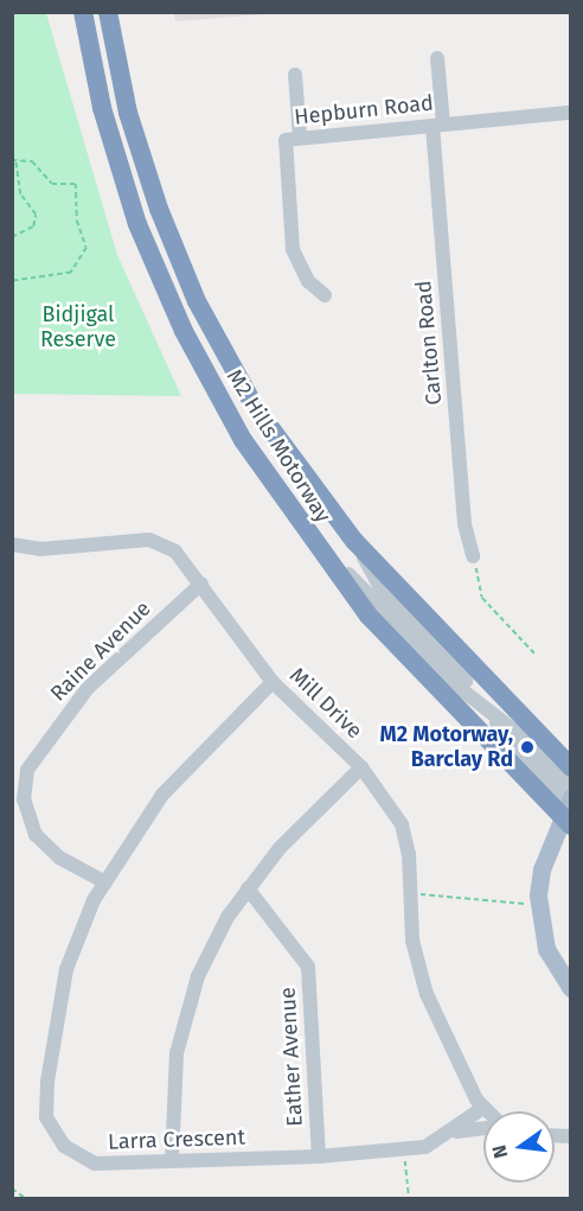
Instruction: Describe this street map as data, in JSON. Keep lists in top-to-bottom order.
{
  "streets": {
    "highway": ["M2 Hills Motorway"],
    "street": [
      "Hepburn Road",
      "Carlton Road",
      "Raine Avenue",
      "Mill Drive",
      "Eather Avenue",
      "Larra Crescent"
    ]
  },
  "crossings": [
    ["Hepburn Road", "Carlton Road"],
    ["Raine Avenue", "Mill Drive"],
    ["Raine Avenue", "Larra Crescent"],
    ["Mill Drive", "Larra Crescent"],
    ["Eather Avenue", "Larra Crescent"]
  ],
  "parks": ["Bidjigal Reserve"],
  "places": ["M2 Motorway, Barclay Rd"],
  "north": "left"
}
